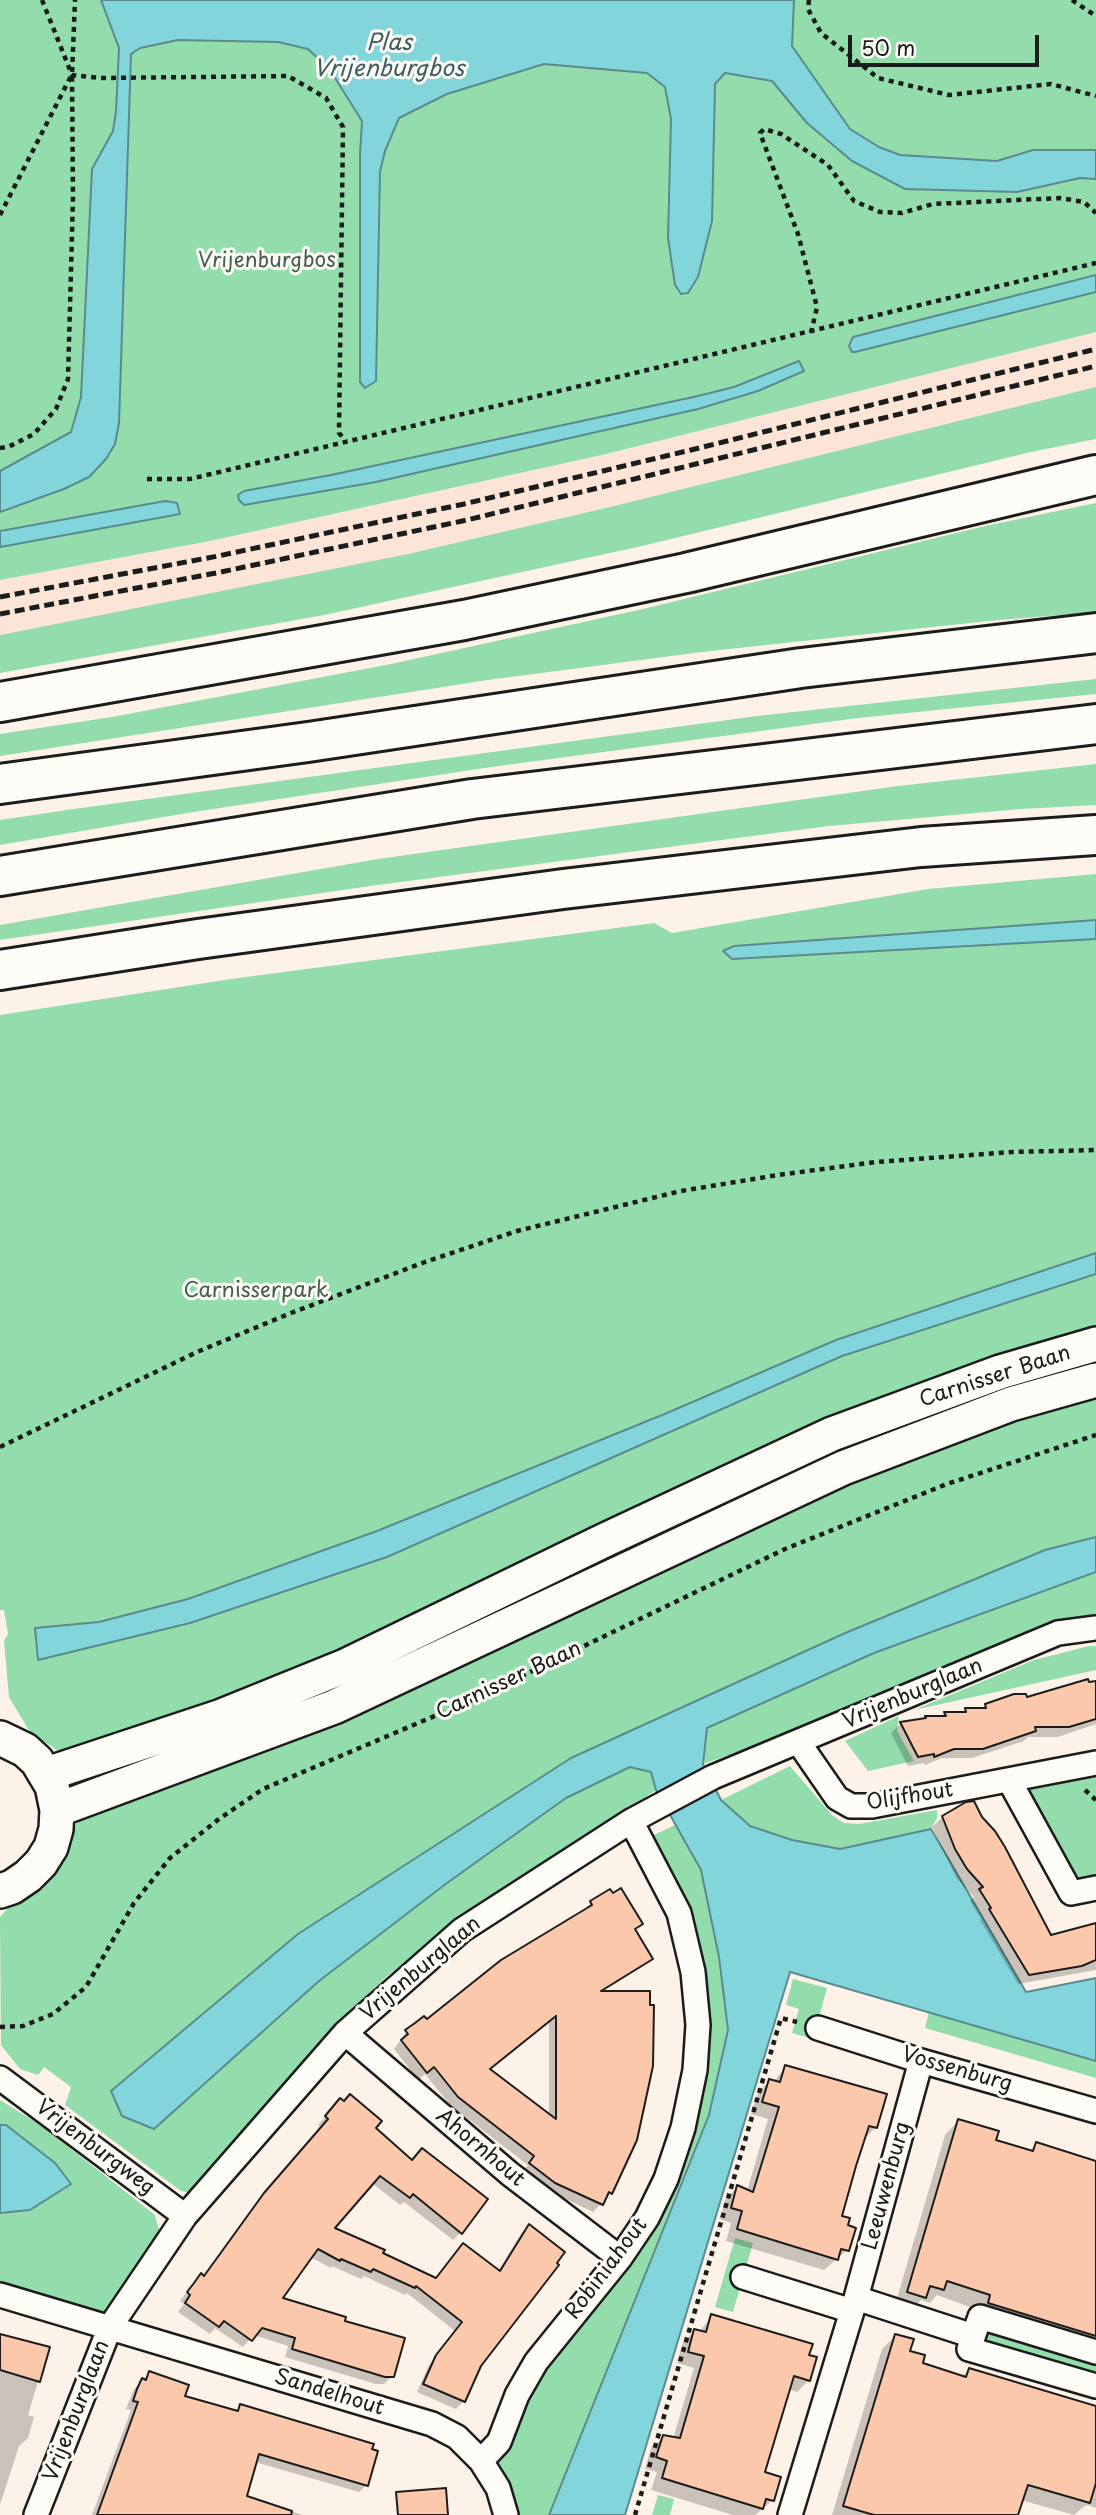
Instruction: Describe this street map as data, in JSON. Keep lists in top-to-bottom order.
{
  "streets": {
    "main road": ["Carnisser Baan"],
    "street": [
      "Vrijenburglaan",
      "Olijfhout",
      "Vossenburg",
      "Vrijenburgweg",
      "Ahornhout",
      "Leeuwenburg",
      "Robiniahout",
      "Sandelhout"
    ]
  },
  "crossings": [
    ["Vrijenburglaan", "Olijfhout"],
    ["Vrijenburglaan", "Vrijenburgweg"],
    ["Vrijenburglaan", "Ahornhout"],
    ["Vrijenburglaan", "Robiniahout"],
    ["Vrijenburglaan", "Sandelhout"],
    ["Vossenburg", "Leeuwenburg"],
    ["Ahornhout", "Robiniahout"],
    ["Robiniahout", "Sandelhout"]
  ],
  "water": ["Plas Vrijenburgbos"],
  "parks": ["Vrijenburgbos", "Carnisserpark"],
  "scale_bar": "50 m"
}
